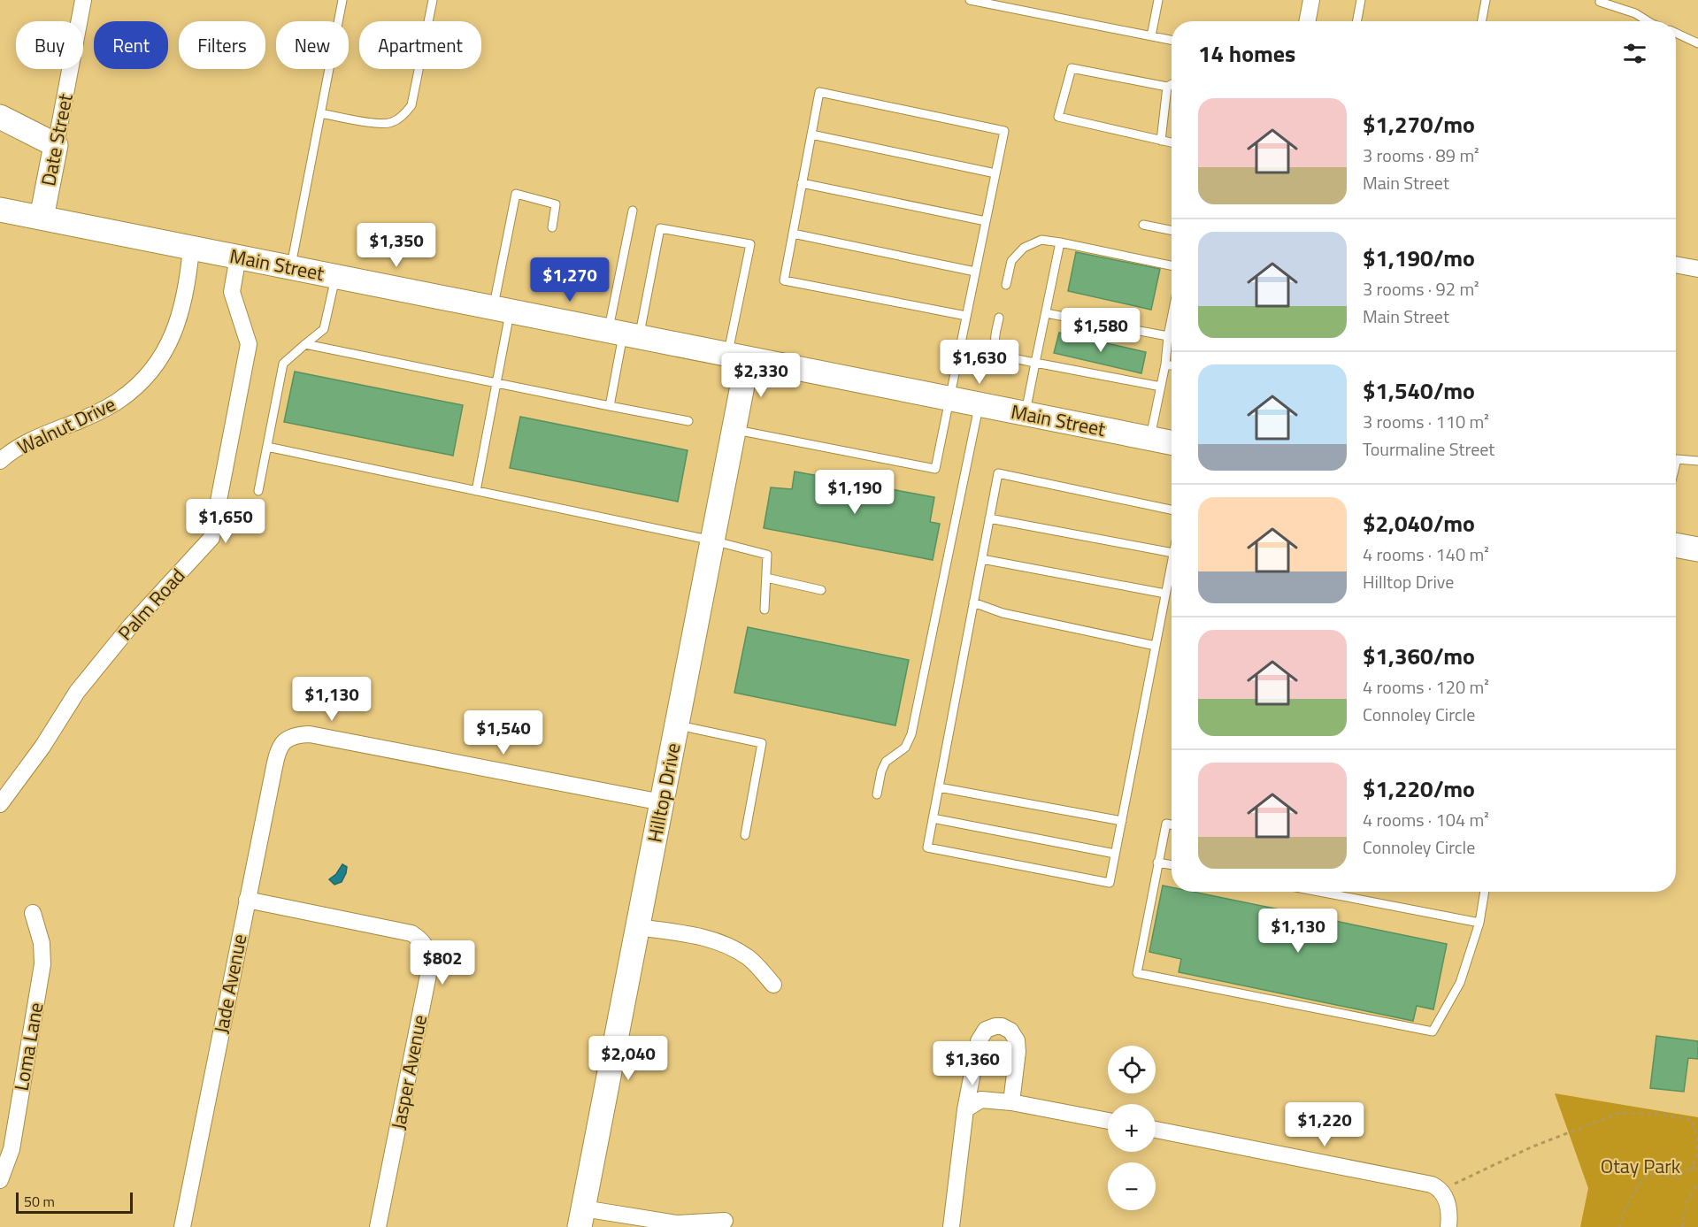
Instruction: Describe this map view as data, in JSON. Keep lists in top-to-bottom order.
{
  "streets": {
    "main road": ["Date Street", "Main Street", "Hilltop Drive"],
    "street": [
      "Walnut Drive",
      "Palm Road",
      "Jade Avenue",
      "Loma Lane",
      "Jasper Avenue"
    ]
  },
  "crossings": [
    ["Date Street", "Main Street"],
    ["Main Street", "Walnut Drive"],
    ["Main Street", "Palm Road"],
    ["Main Street", "Hilltop Drive"],
    ["Hilltop Drive", "Jade Avenue"],
    ["Jade Avenue", "Jasper Avenue"]
  ],
  "parks": ["Otay Park"],
  "scale_bar": "50 m",
  "page": {
    "chip": [
      "Buy",
      "Rent",
      "Filters",
      "New",
      "Apartment"
    ],
    "heading": "14 homes",
    "list": [
      {
        "name": "$1,270/mo",
        "note": "3 rooms · 89 m² · Main Street"
      },
      {
        "name": "$1,190/mo",
        "note": "3 rooms · 92 m² · Main Street"
      },
      {
        "name": "$1,540/mo",
        "note": "3 rooms · 110 m² · Tourmaline Street"
      },
      {
        "name": "$2,040/mo",
        "note": "4 rooms · 140 m² · Hilltop Drive"
      },
      {
        "name": "$1,360/mo",
        "note": "4 rooms · 120 m² · Connoley Circle"
      },
      {
        "name": "$1,220/mo",
        "note": "4 rooms · 104 m² · Connoley Circle"
      }
    ],
    "price": [
      "$1,350",
      "$1,270",
      "$1,580",
      "$1,630",
      "$2,330",
      "$1,190",
      "$1,650",
      "$1,130",
      "$1,540",
      "$1,130",
      "$802",
      "$2,040",
      "$1,360",
      "$1,220"
    ],
    "map_buttons": ["+", "−"],
    "scale": "50 m"
  }
}
